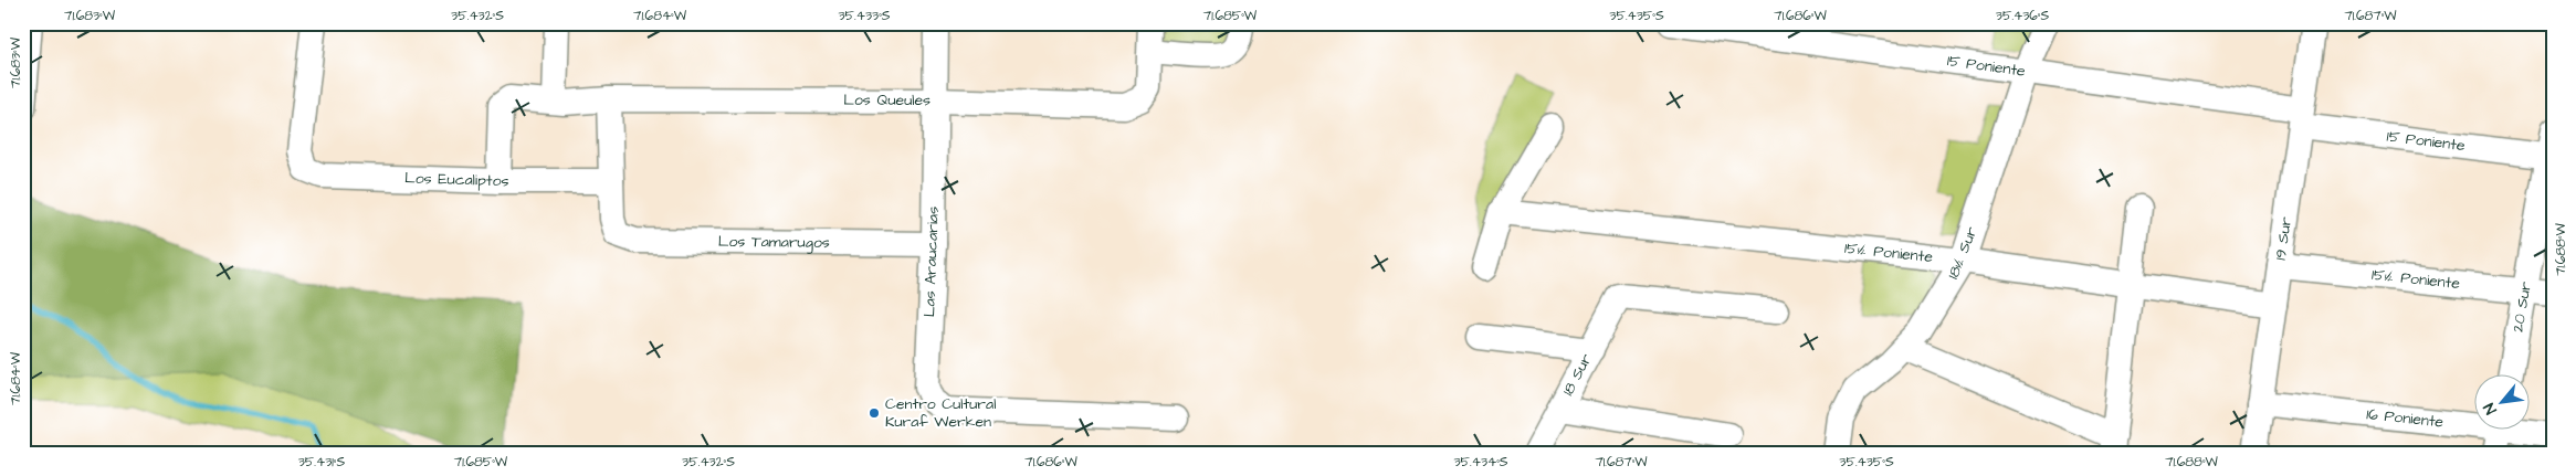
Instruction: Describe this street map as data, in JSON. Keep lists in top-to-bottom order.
{
  "streets": {
    "street": [
      "15 Poniente",
      "Los Queules",
      "Los Eucaliptos",
      "19 Sur",
      "Los Tamarugos",
      "15½ Poniente",
      "18½ Sur",
      "Las Araucarias",
      "20 Sur",
      "18 Sur",
      "16 Poniente"
    ]
  },
  "crossings": [
    ["15 Poniente", "19 Sur"],
    ["15 Poniente", "18½ Sur"],
    ["15 Poniente", "20 Sur"],
    ["Los Queules", "Los Eucaliptos"],
    ["Los Queules", "Las Araucarias"],
    ["Los Eucaliptos", "Los Tamarugos"],
    ["19 Sur", "15½ Poniente"],
    ["19 Sur", "16 Poniente"],
    ["Los Tamarugos", "Las Araucarias"],
    ["15½ Poniente", "18½ Sur"],
    ["15½ Poniente", "20 Sur"]
  ],
  "places": ["Centro Cultural Kuraf Werken"],
  "north": "bottom left",
  "coordinates": [
    "71.683°W",
    "35.432°S",
    "71.684°W",
    "35.433°S",
    "71.685°W",
    "35.435°S",
    "71.686°W",
    "35.436°S",
    "71.687°W",
    "71.688°W",
    "35.431°S",
    "35.434°S"
  ]
}
